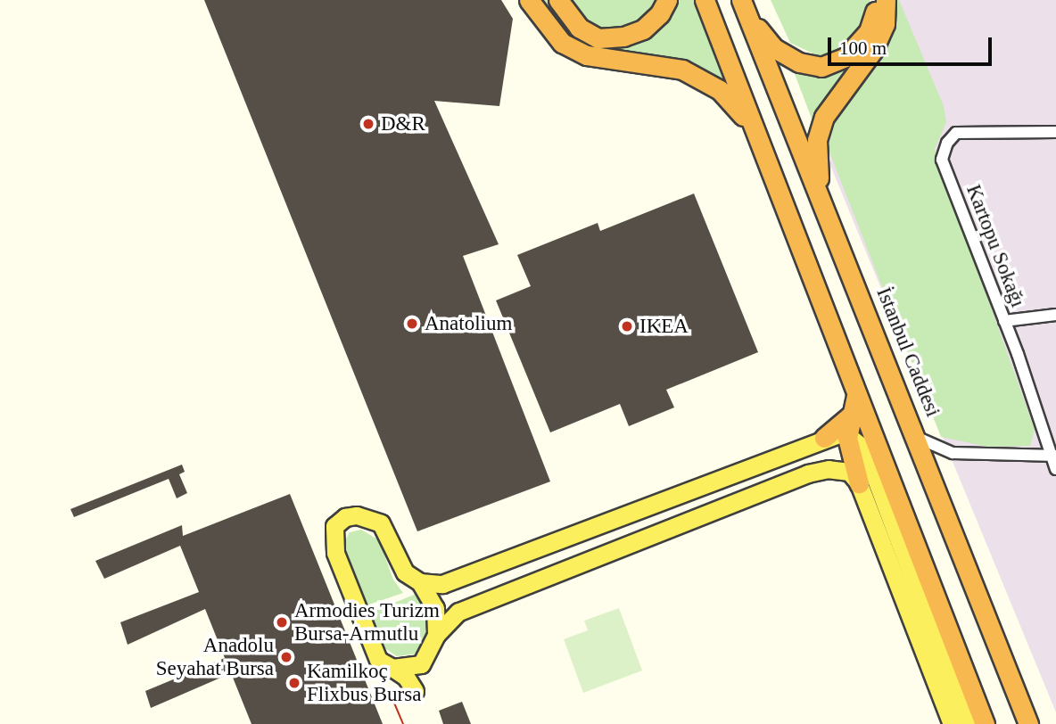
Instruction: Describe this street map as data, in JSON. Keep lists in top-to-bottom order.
{
  "streets": {
    "highway": ["İstanbul Caddesi"],
    "street": ["Kartopu Sokağı"]
  },
  "places": [
    "D&R",
    "Anatolium",
    "IKEA",
    "Armodies Turizm Bursa-Armutlu",
    "Anadolu Seyahat Bursa",
    "Kamilkoç Flixbus Bursa"
  ],
  "scale_bar": "100 m"
}
